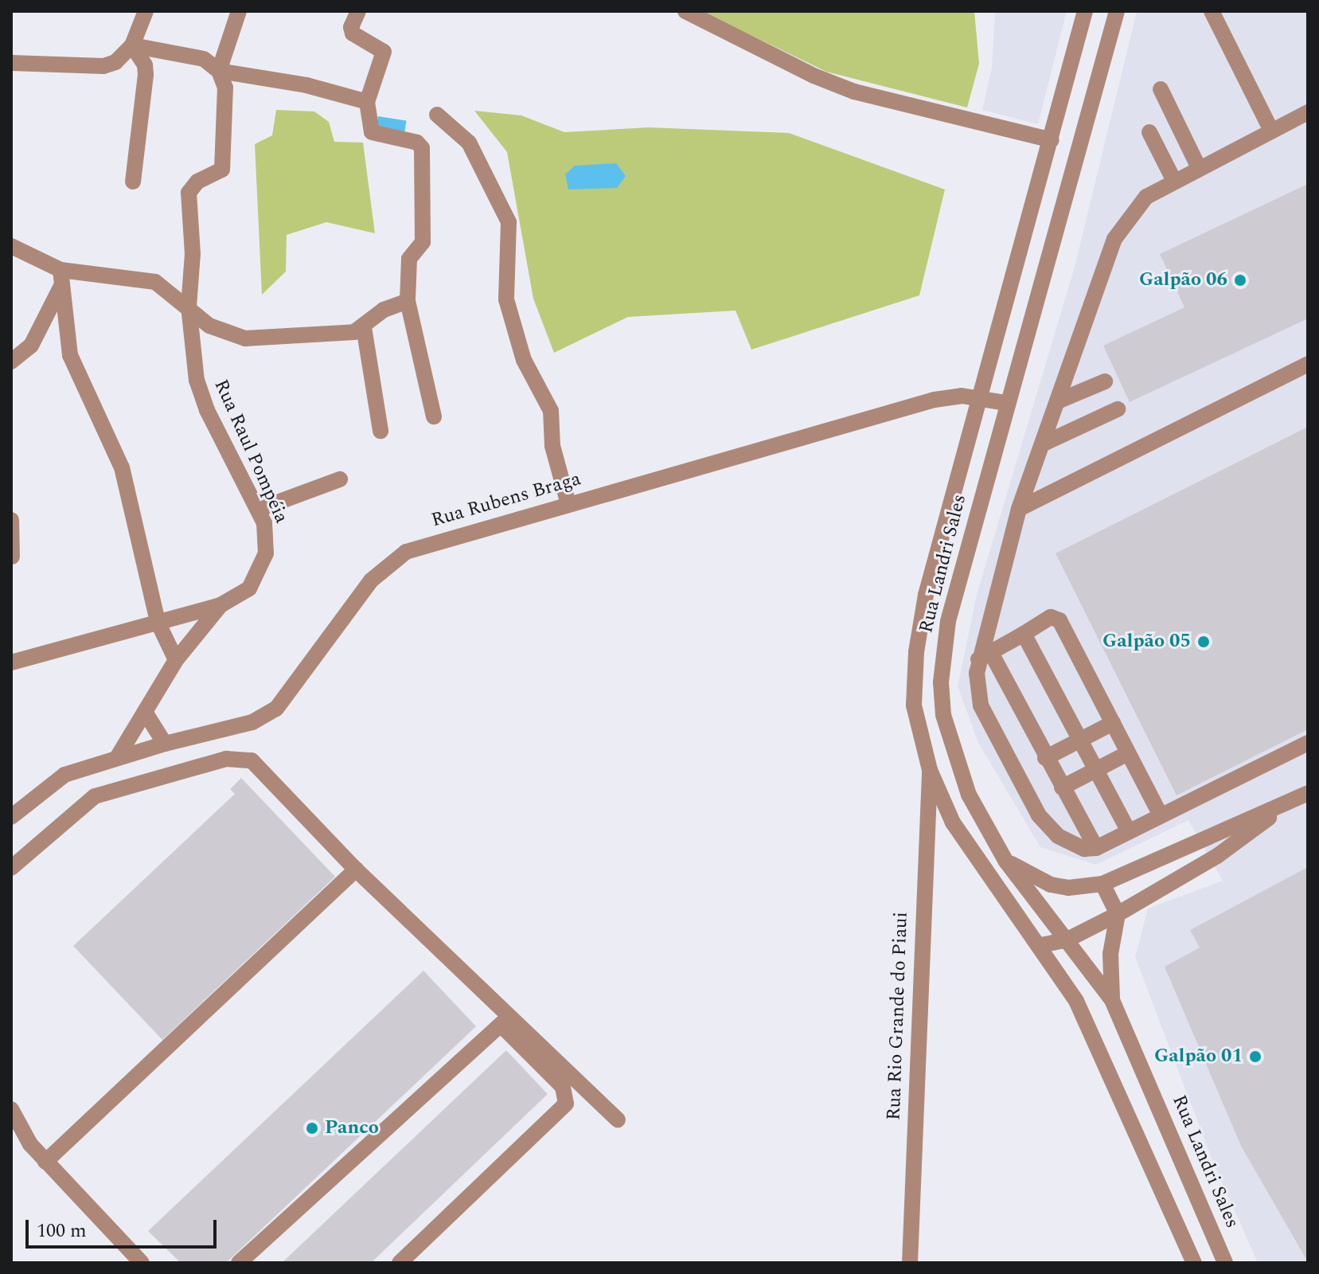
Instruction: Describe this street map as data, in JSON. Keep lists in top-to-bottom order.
{
  "streets": {
    "street": [
      "Rua Raul Pompéia",
      "Rua Rubens Braga",
      "Rua Landri Sales",
      "Rua Rio Grande do Piaui"
    ]
  },
  "crossings": [
    ["Rua Rubens Braga", "Rua Landri Sales"],
    ["Rua Landri Sales", "Rua Rio Grande do Piaui"]
  ],
  "places": [
    "Galpão 06",
    "Galpão 05",
    "Galpão 01",
    "Panco"
  ],
  "scale_bar": "100 m"
}
